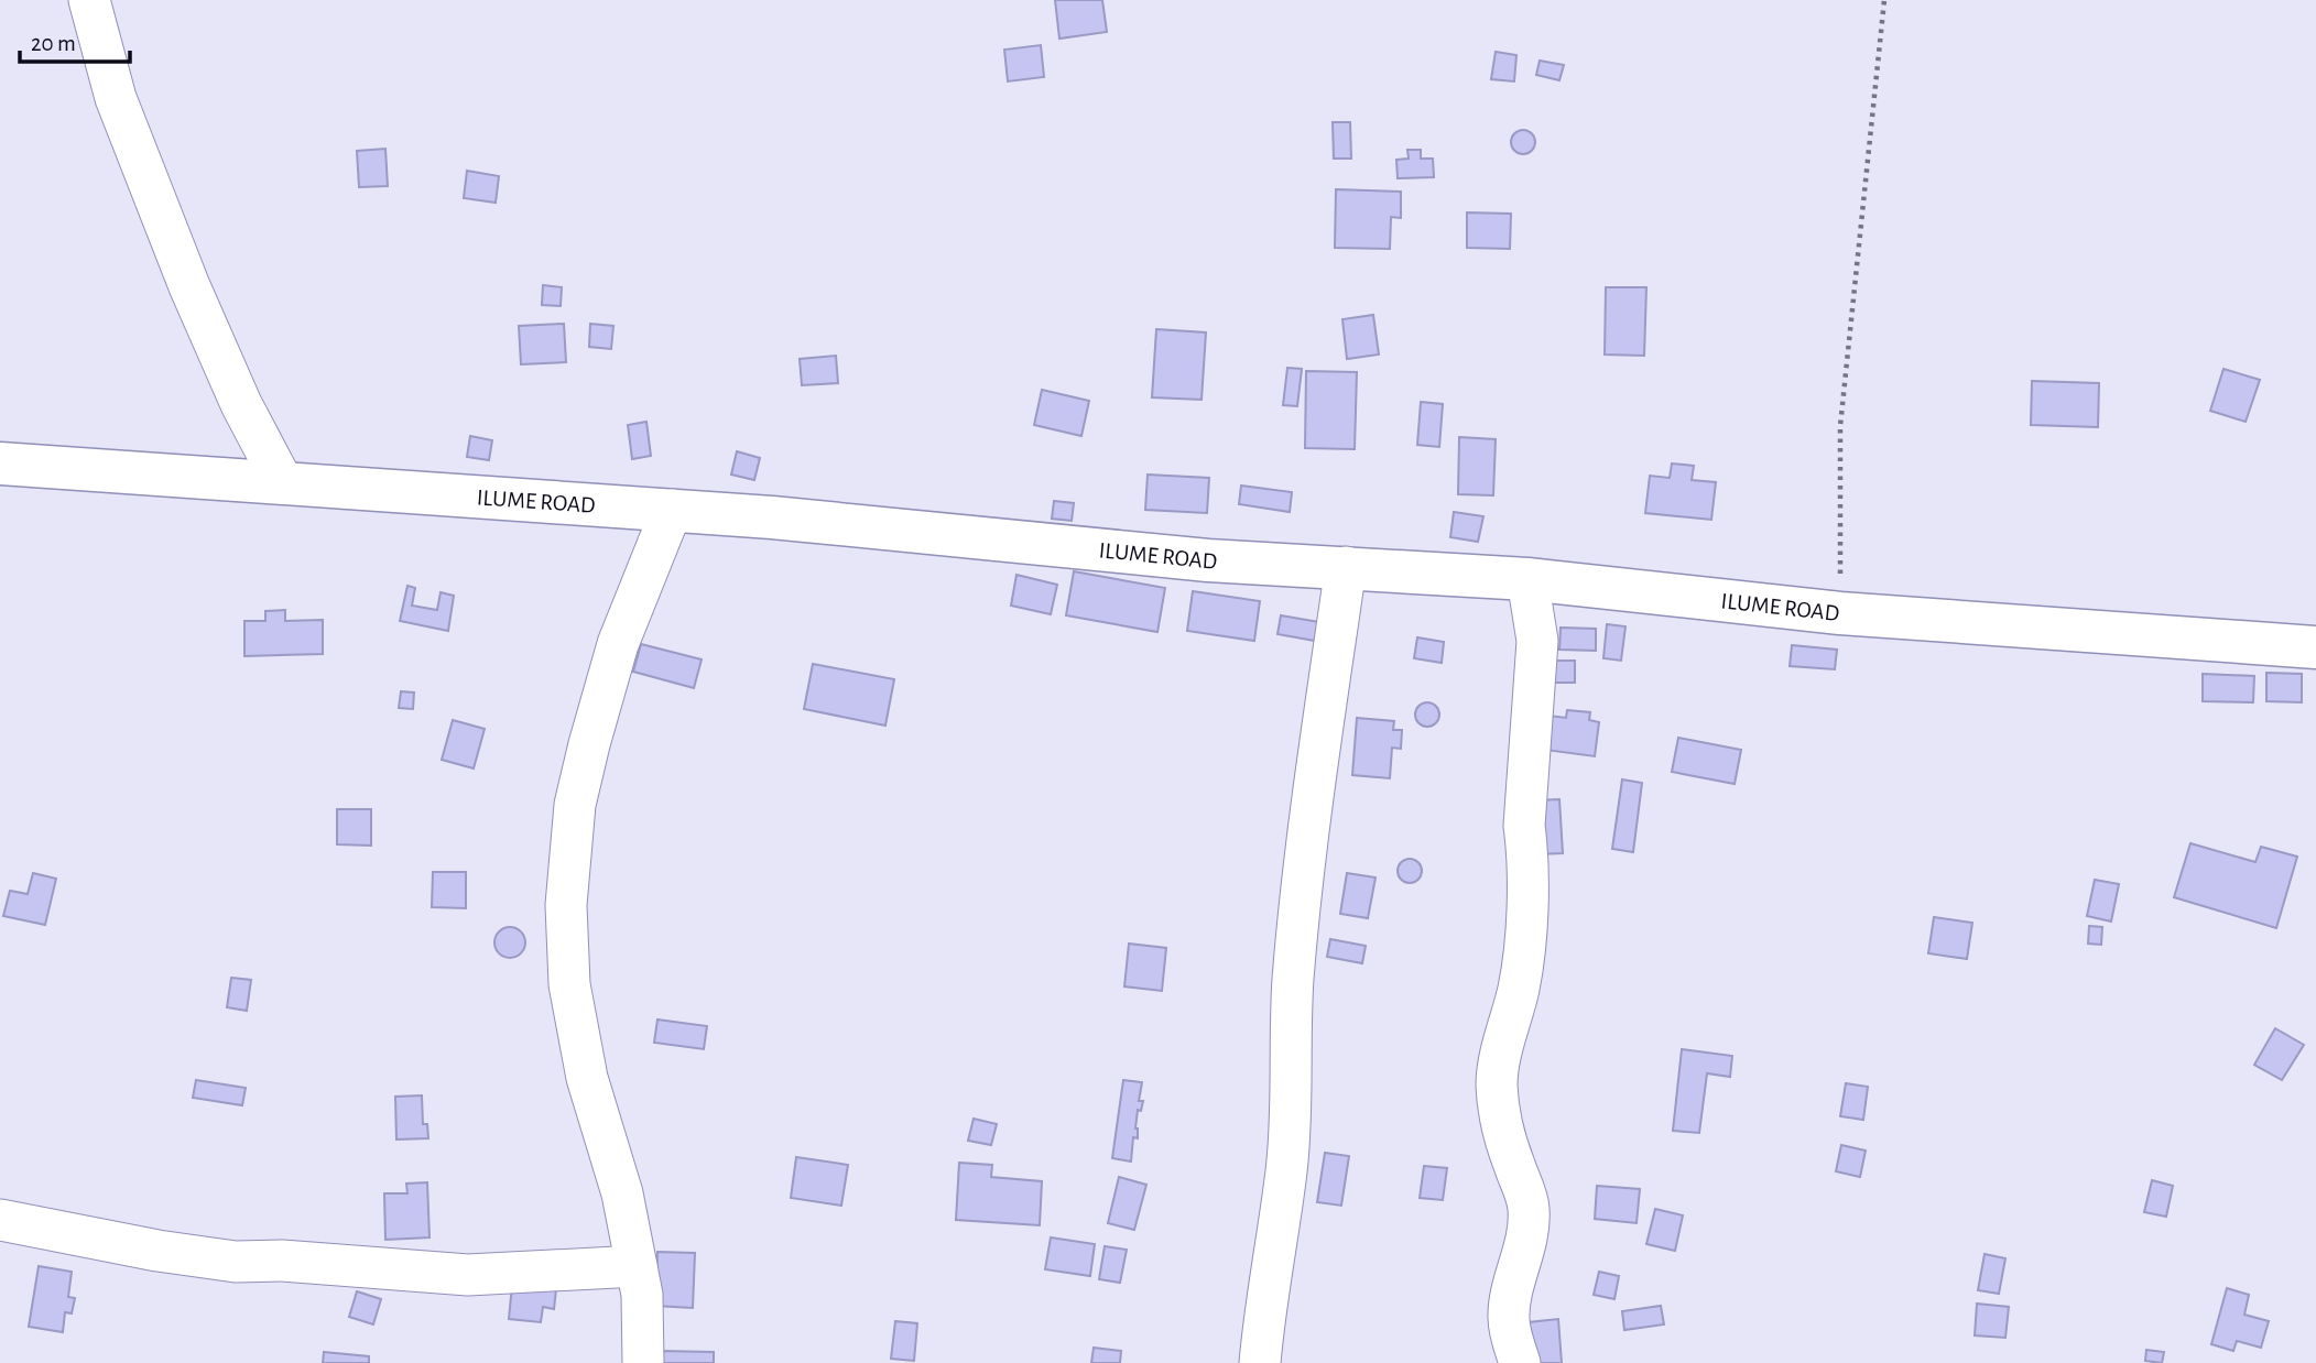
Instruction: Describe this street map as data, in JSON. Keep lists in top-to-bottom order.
{
  "streets": {
    "street": ["ILUME ROAD"]
  },
  "scale_bar": "20 m"
}
